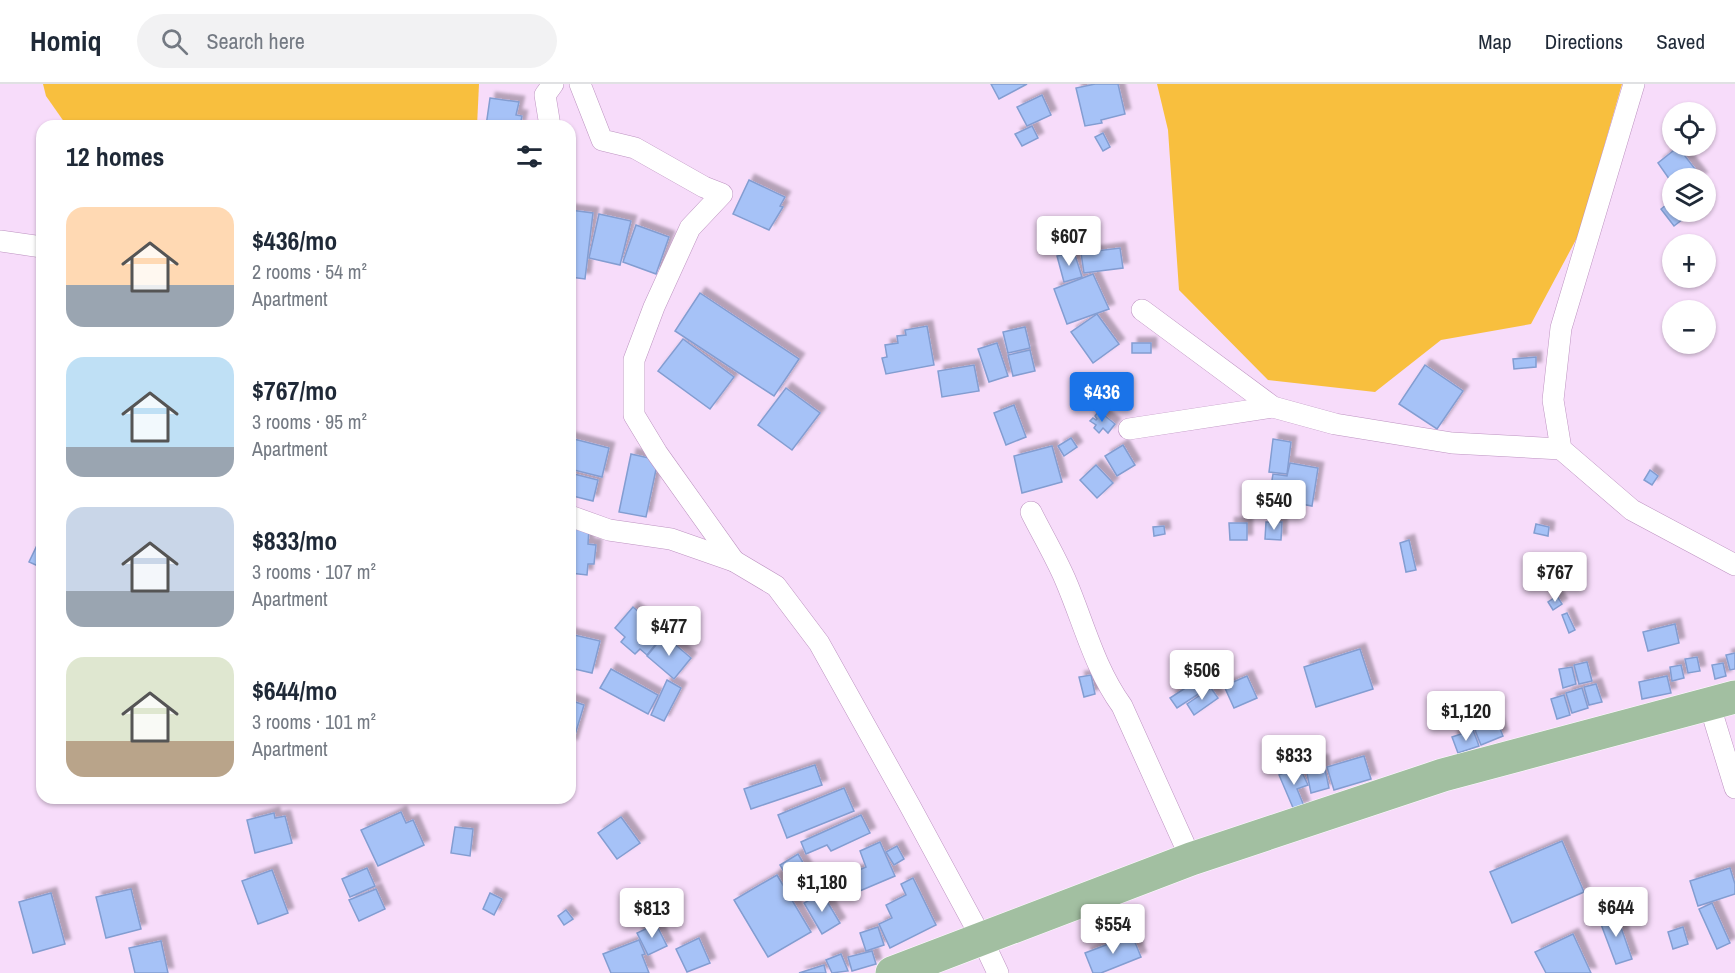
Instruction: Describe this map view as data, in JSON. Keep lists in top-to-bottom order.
{
  "page": {
    "header": "Homiq",
    "search": "Search here",
    "nav": ["Map", "Directions", "Saved"],
    "map_buttons": ["+", "−"],
    "heading": "12 homes",
    "list": [
      {
        "name": "$436/mo",
        "note": "2 rooms · 54 m² · Apartment"
      },
      {
        "name": "$767/mo",
        "note": "3 rooms · 95 m² · Apartment"
      },
      {
        "name": "$833/mo",
        "note": "3 rooms · 107 m² · Apartment"
      },
      {
        "name": "$644/mo",
        "note": "3 rooms · 101 m² · Apartment"
      }
    ],
    "price": [
      "$607",
      "$436",
      "$540",
      "$767",
      "$477",
      "$506",
      "$1,120",
      "$833",
      "$1,180",
      "$644",
      "$813",
      "$554"
    ]
  }
}
